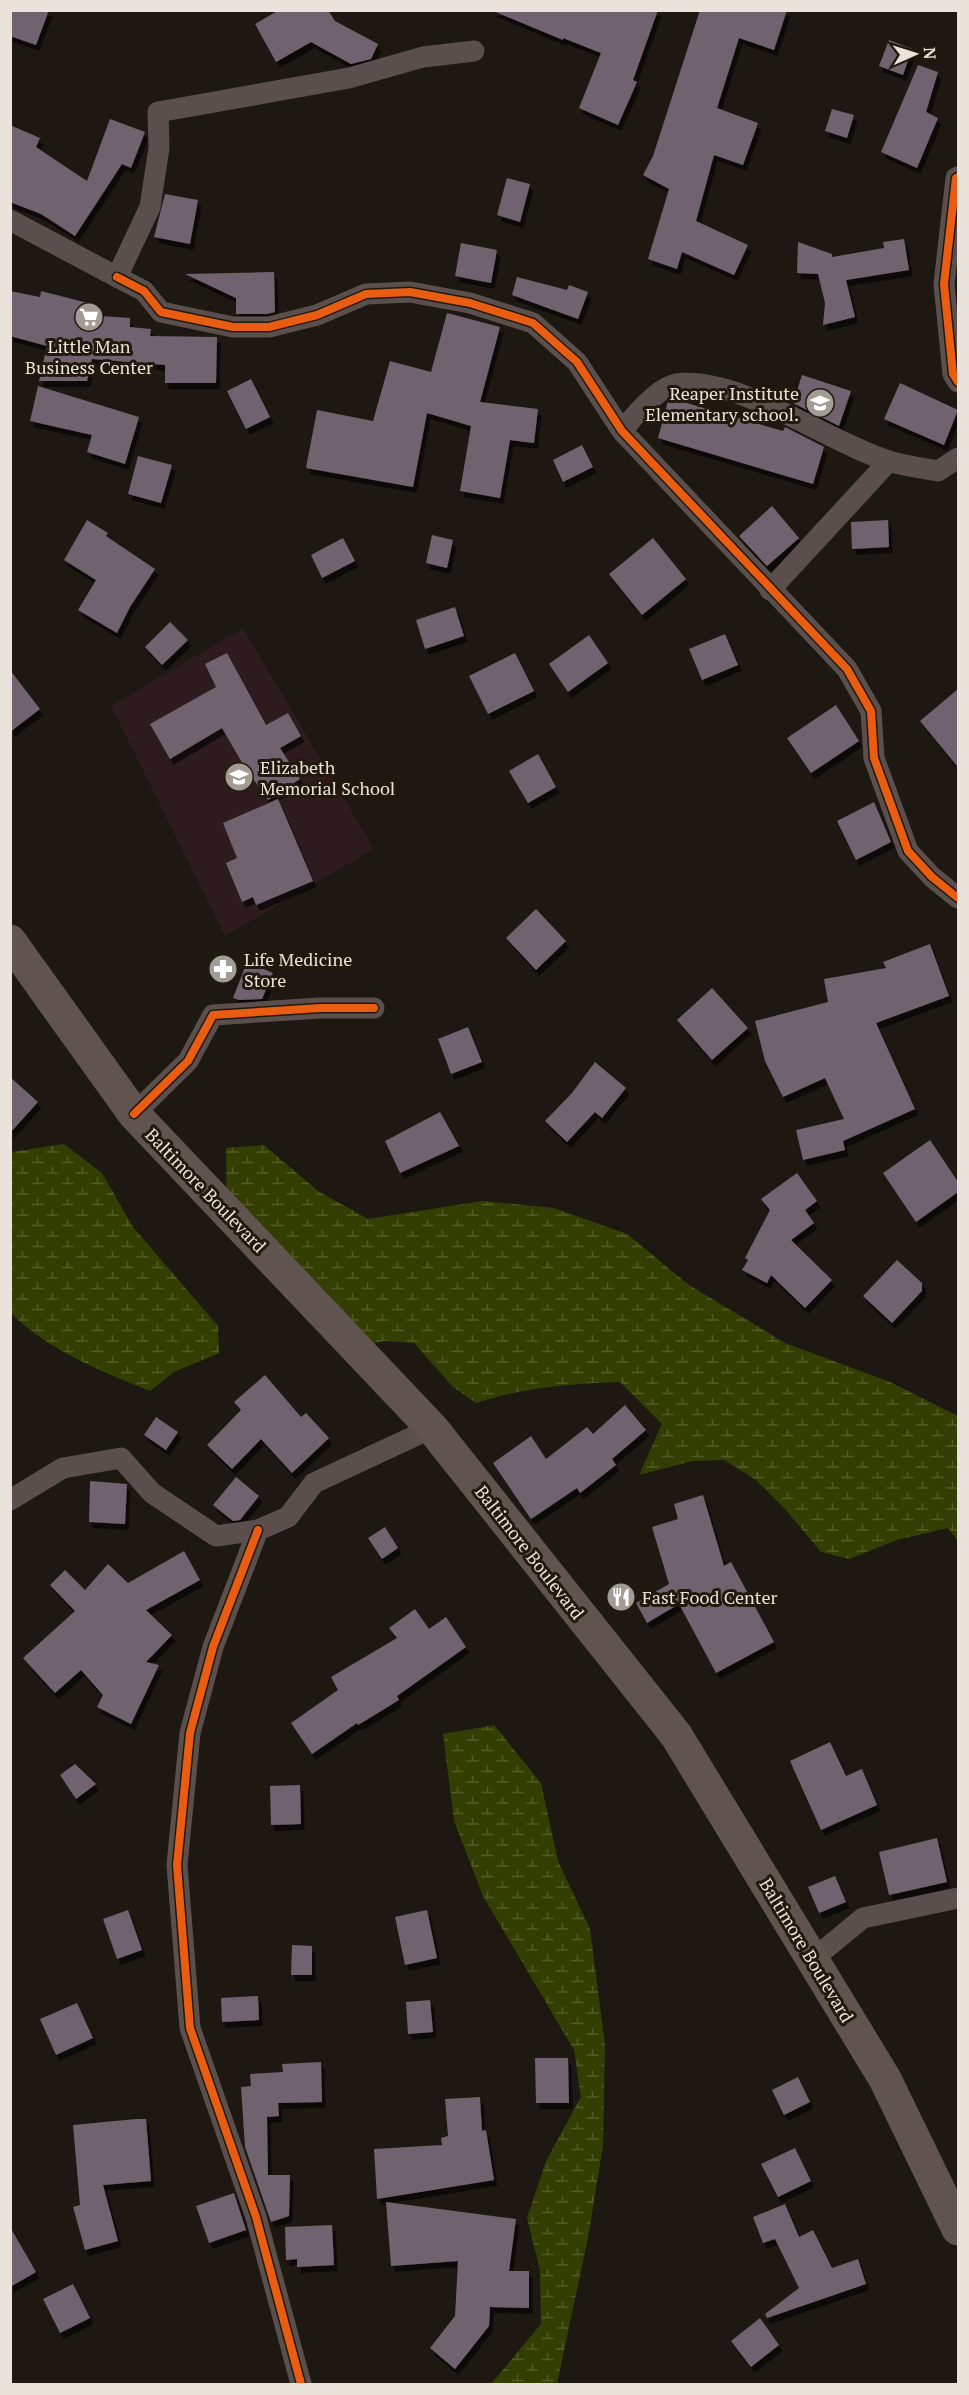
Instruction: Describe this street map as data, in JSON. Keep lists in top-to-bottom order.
{
  "streets": {
    "highway": ["Baltimore Boulevard"]
  },
  "places": {
    "supermarket": ["Little Man Business Center"],
    "school or university": ["Reaper Institute Elementary school.", "Elizabeth Memorial School"],
    "pharmacy": ["Life Medicine Store"],
    "restaurant": ["Fast Food Center"]
  },
  "north": "right"
}
